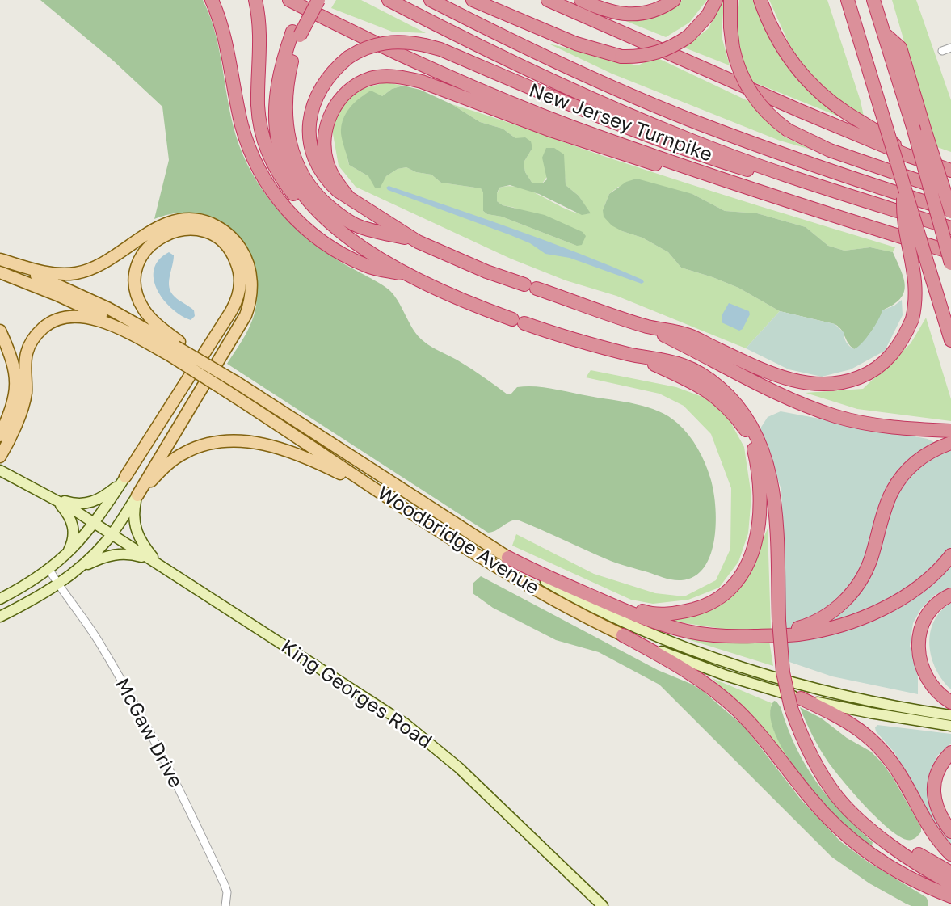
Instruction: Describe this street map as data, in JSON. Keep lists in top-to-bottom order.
{
  "streets": {
    "highway": ["New Jersey Turnpike"],
    "main road": ["Woodbridge Avenue", "King Georges Road"],
    "street": ["McGaw Drive"]
  }
}
